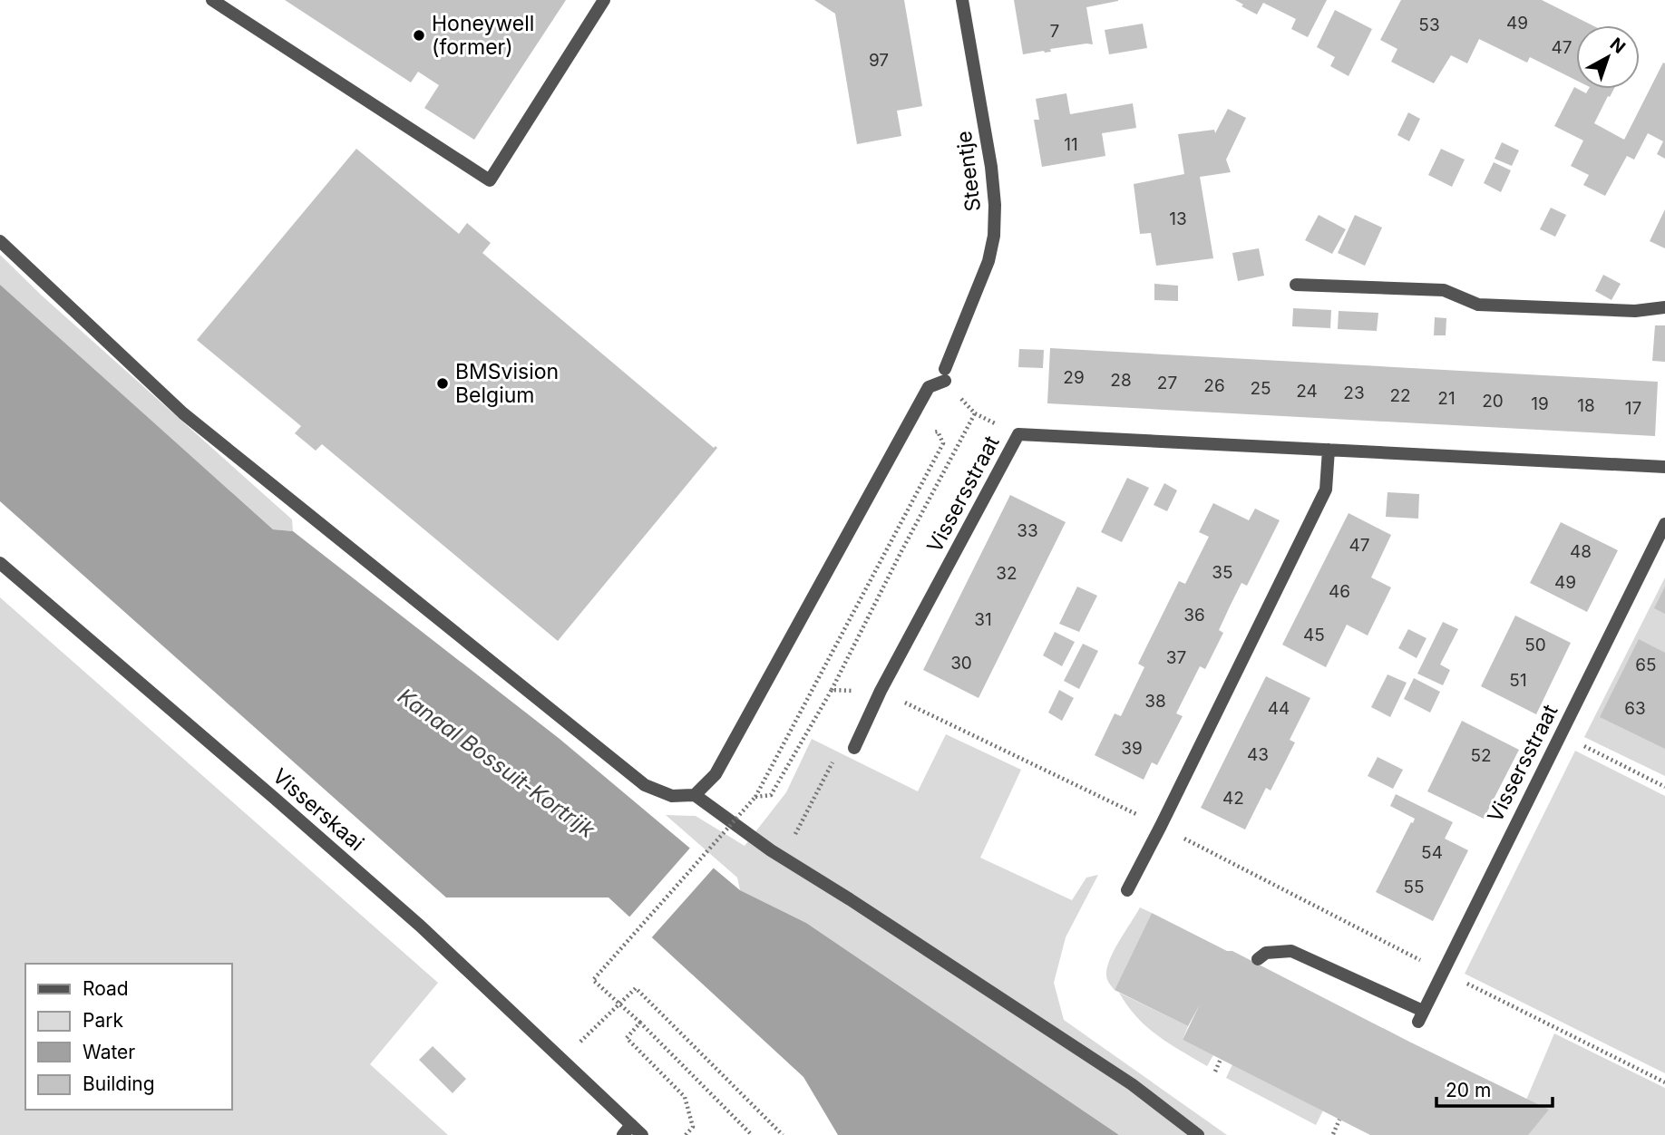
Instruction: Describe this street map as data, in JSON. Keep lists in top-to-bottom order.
{
  "streets": {
    "street": ["Steentje", "Vissersstraat", "Visserskaai"]
  },
  "water": ["Kanaal Bossuit-Kortrijk"],
  "places": ["Honeywell (former)", "BMSvision Belgium"],
  "house_numbers": [
    "49",
    "53",
    "7",
    "47",
    "97",
    "11",
    "13",
    "29",
    "28",
    "27",
    "26",
    "25",
    "24",
    "23",
    "22",
    "21",
    "20",
    "19",
    "18",
    "17",
    "33",
    "47",
    "48",
    "35",
    "32",
    "49",
    "46",
    "36",
    "31",
    "45",
    "50",
    "37",
    "30",
    "65",
    "51",
    "38",
    "44",
    "63",
    "39",
    "43",
    "52",
    "42",
    "54",
    "55"
  ],
  "legend": [
    "Road",
    "Park",
    "Water",
    "Building"
  ],
  "scale_bar": "20 m",
  "north": "top right"
}
